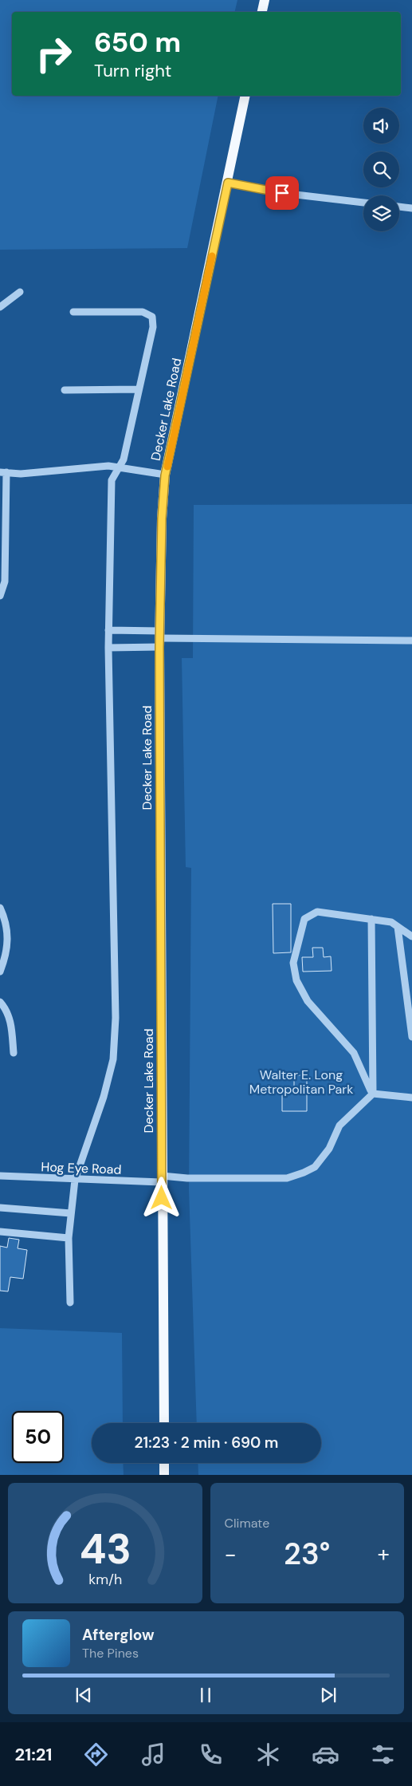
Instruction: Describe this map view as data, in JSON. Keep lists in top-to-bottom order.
{
  "streets": {
    "main road": ["Decker Lake Road"],
    "street": ["Hog Eye Road"]
  },
  "crossings": [
    ["Decker Lake Road", "Hog Eye Road"]
  ],
  "parks": ["Walter E. Long Metropolitan Park"],
  "page": {
    "turn": ["650 m", "Turn right"],
    "limit": "50",
    "trip": "21:23 · 2 min · 690 m",
    "tile": "Climate",
    "heat": ["−", "23°", "+"],
    "song": ["Afterglow", "The Pines"],
    "tabs": "21:21",
    "gauge": ["43", "km/h"]
  }
}
